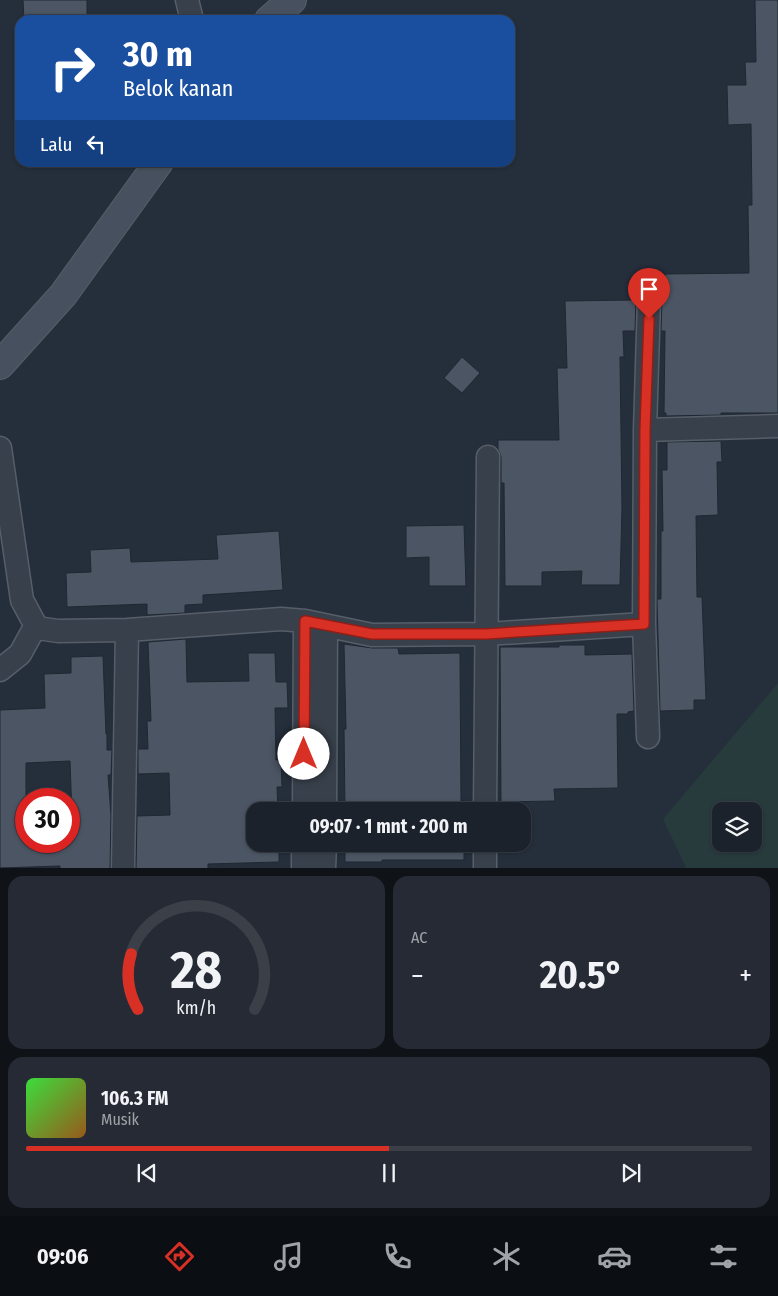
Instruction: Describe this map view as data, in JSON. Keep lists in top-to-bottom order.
{
  "page": {
    "turn": ["30 m", "Belok kanan"],
    "then": "Lalu",
    "limit": "30",
    "trip": "09:07 · 1 mnt · 200 m",
    "tile": "AC",
    "heat": ["−", "20.5°", "+"],
    "song": ["106.3 FM", "Musik"],
    "tabs": "09:06",
    "gauge": ["28", "km/h"]
  }
}
